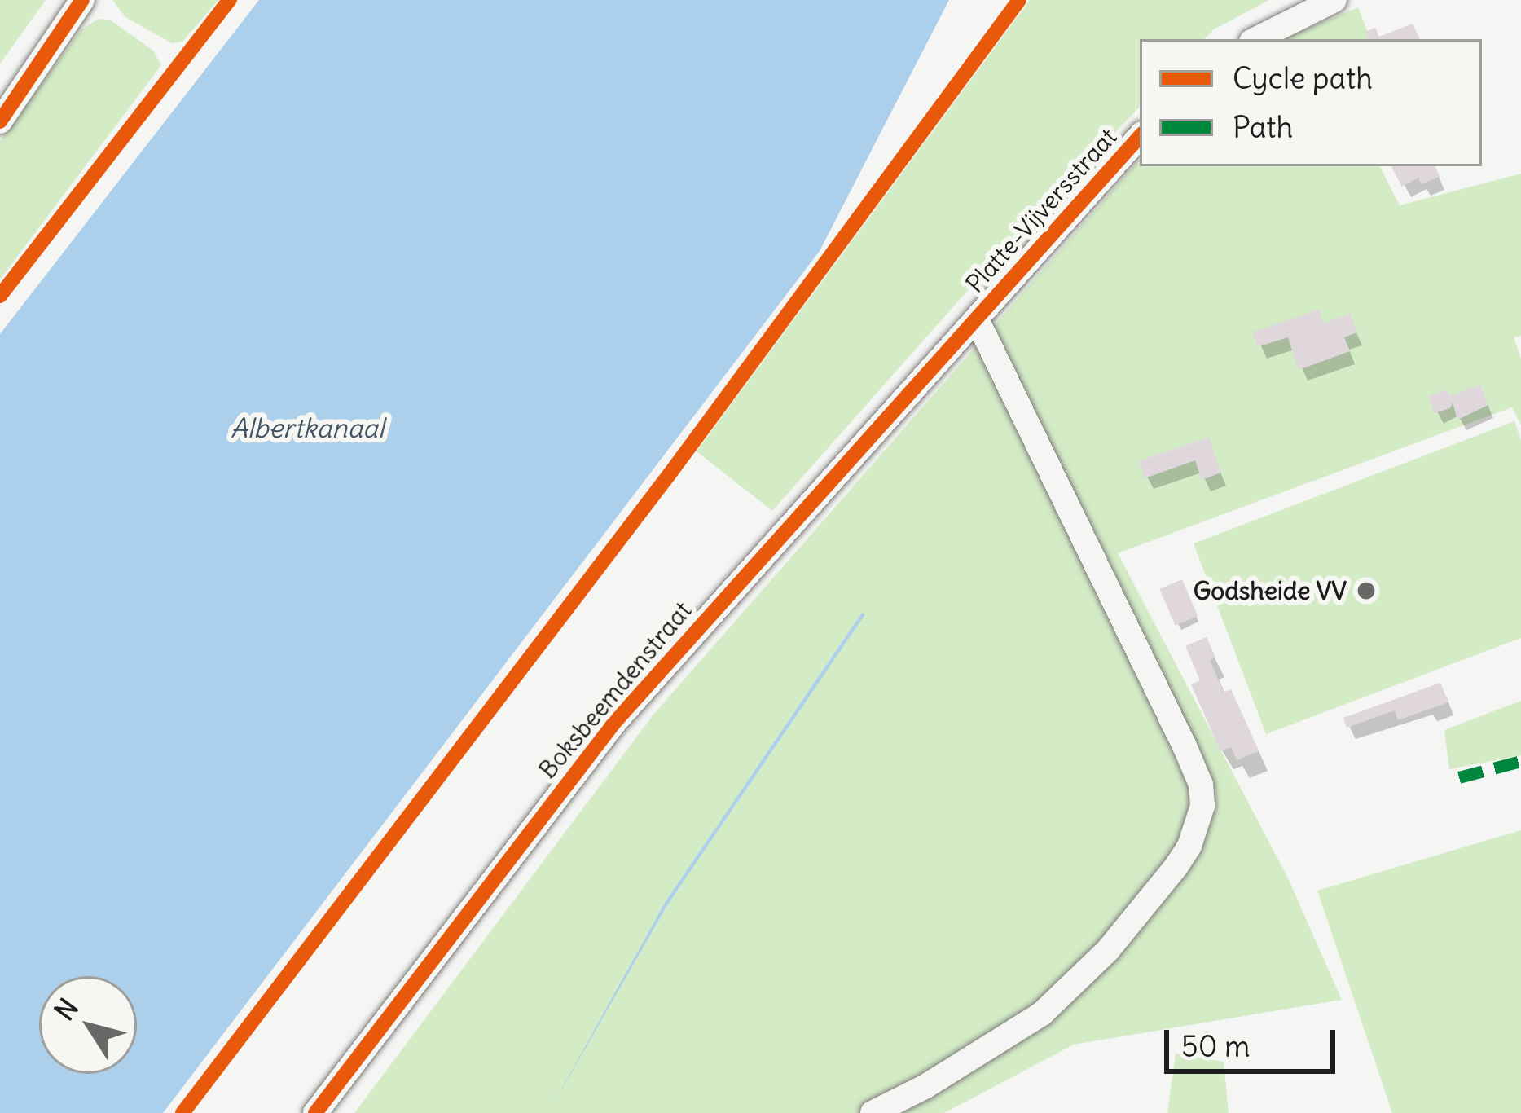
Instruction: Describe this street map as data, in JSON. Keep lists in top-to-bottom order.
{
  "streets": {
    "street": ["Platte-Vijversstraat", "Boksbeemdenstraat"]
  },
  "crossings": [
    ["Platte-Vijversstraat", "Boksbeemdenstraat"]
  ],
  "water": ["Albertkanaal"],
  "places": ["Godsheide VV"],
  "legend": ["Cycle path", "Path"],
  "scale_bar": "50 m",
  "north": "top left"
}
